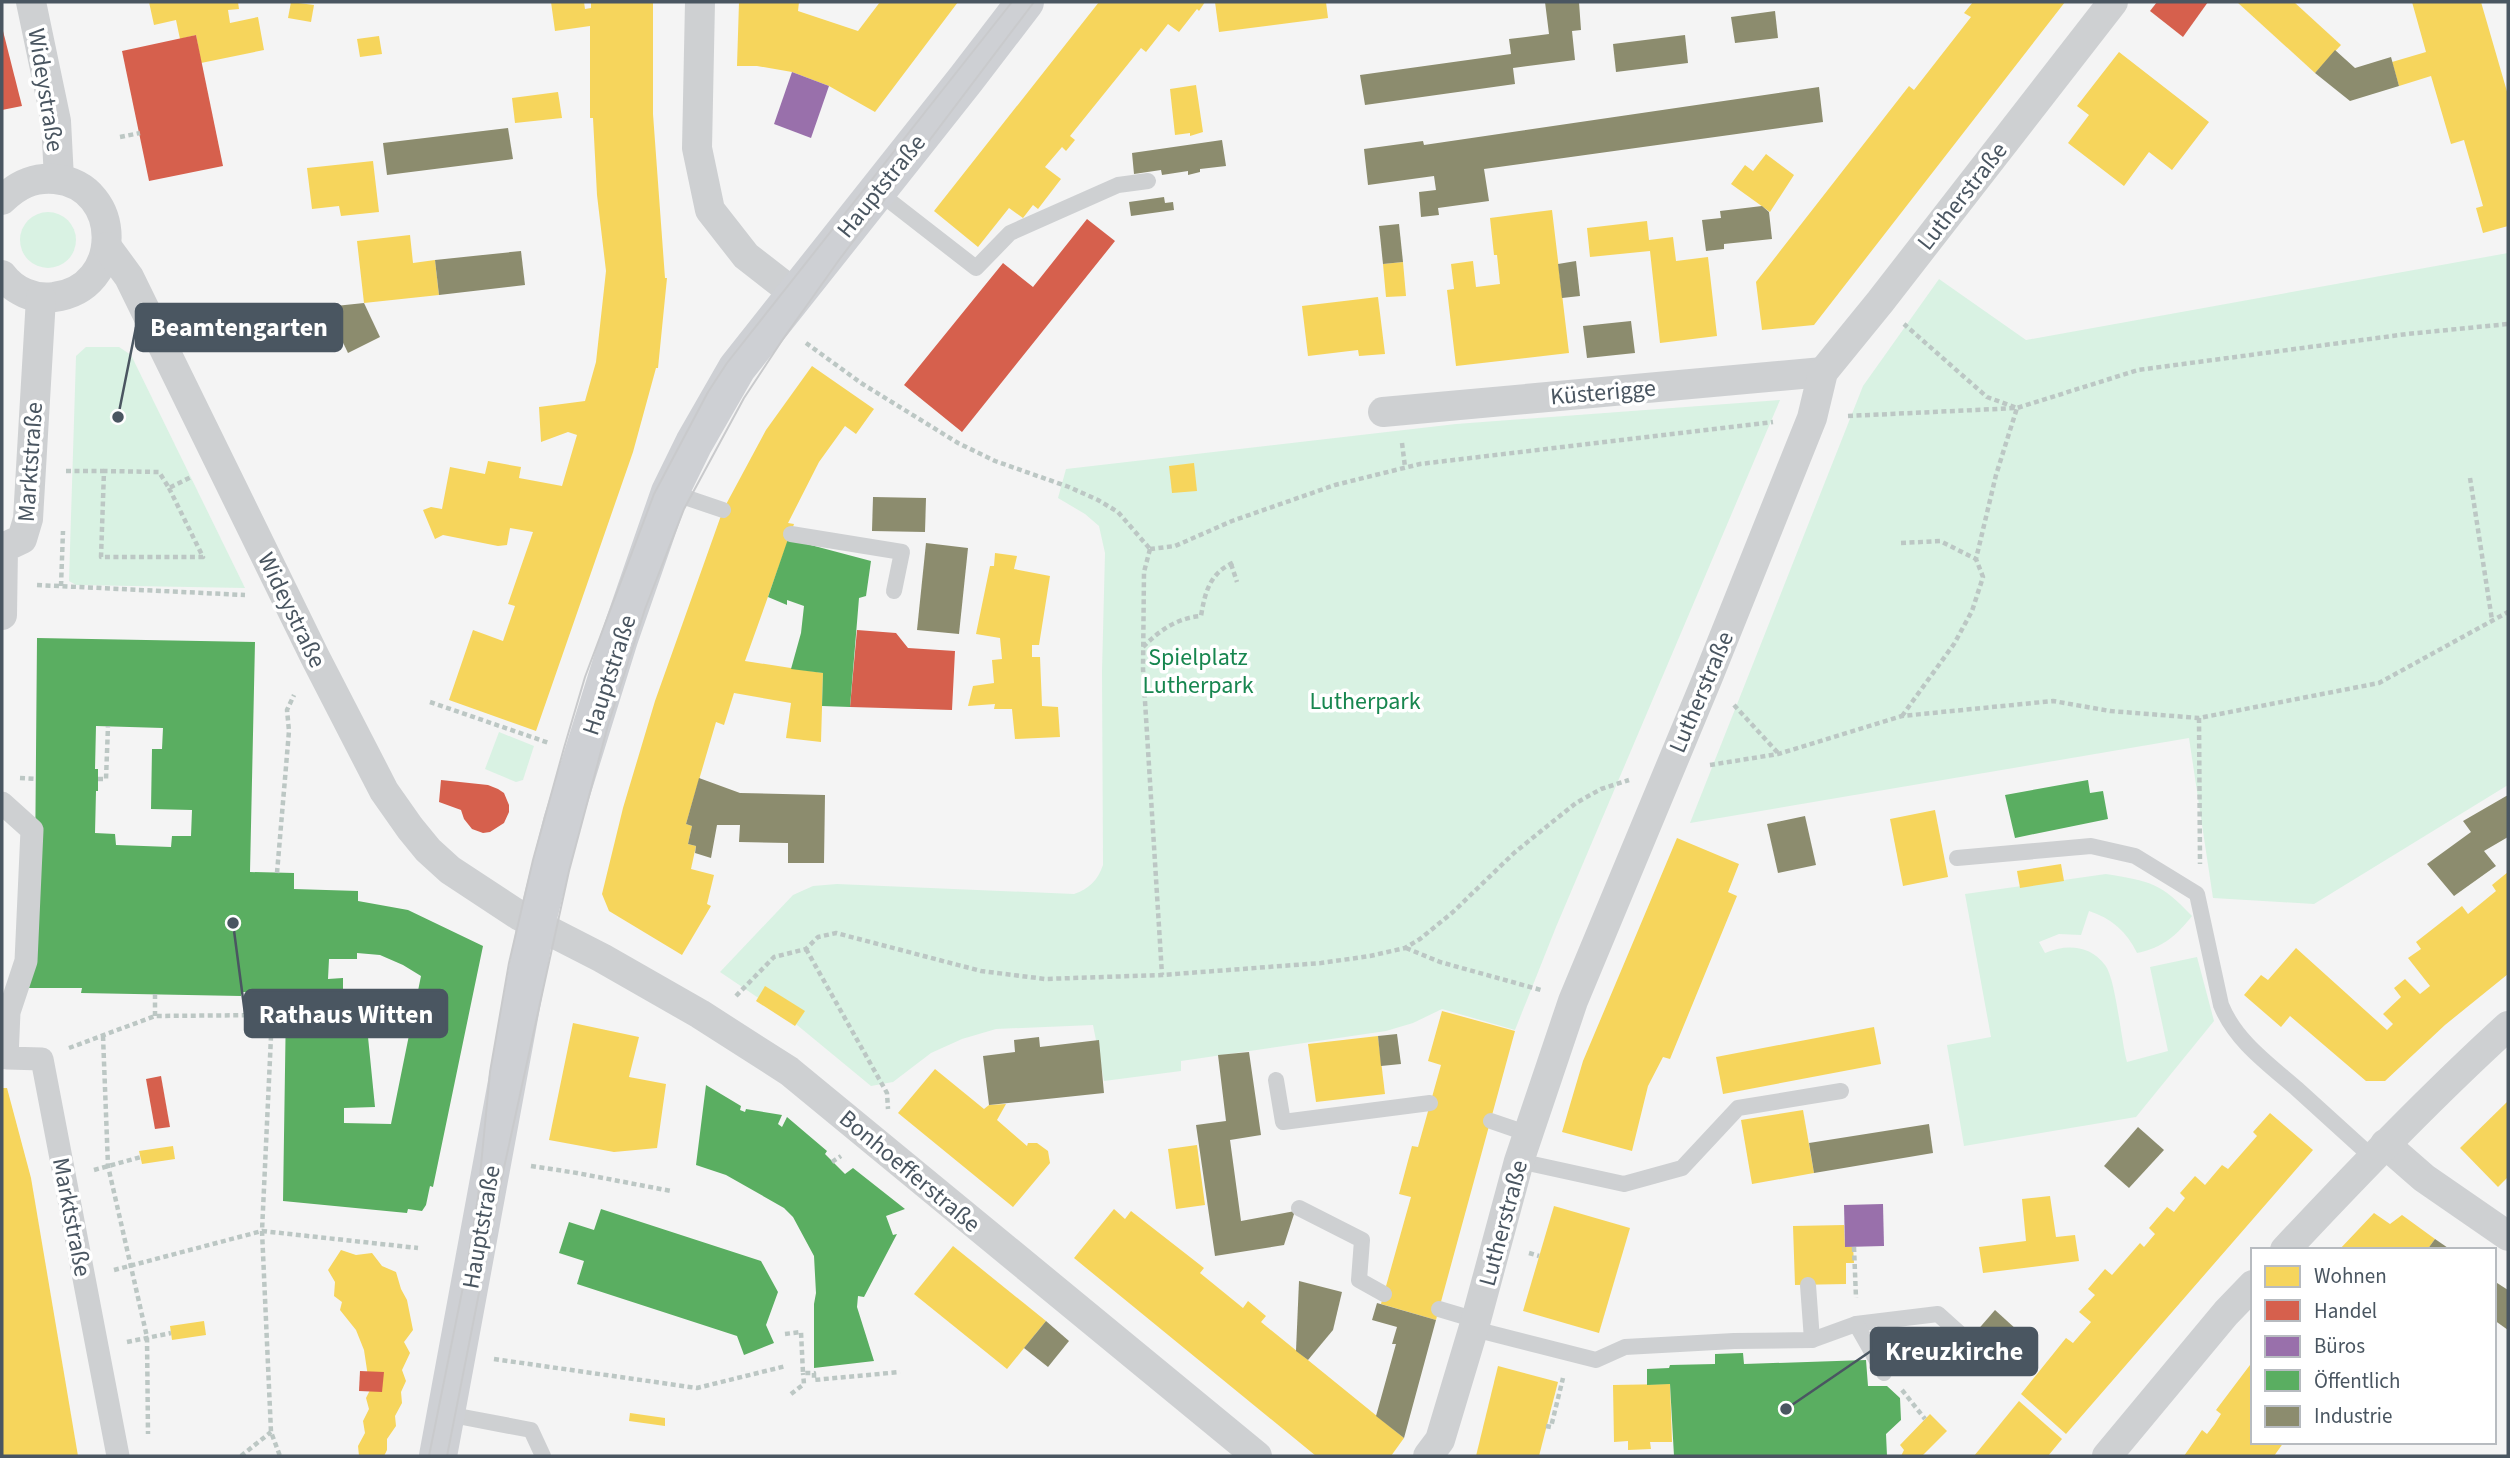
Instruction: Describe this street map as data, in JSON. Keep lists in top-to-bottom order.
{
  "streets": {
    "main road": ["Hauptstraße"],
    "street": [
      "Wideystraße",
      "Lutherstraße",
      "Küsterigge",
      "Marktstraße",
      "Bonhoefferstraße"
    ]
  },
  "crossings": [
    ["Wideystraße", "Hauptstraße"],
    ["Wideystraße", "Bonhoefferstraße"],
    ["Hauptstraße", "Bonhoefferstraße"],
    ["Lutherstraße", "Küsterigge"]
  ],
  "parks": ["Spielplatz Lutherpark", "Lutherpark"],
  "places": ["Beamtengarten", "Rathaus Witten", "Kreuzkirche"],
  "legend": [
    "Wohnen",
    "Handel",
    "Büros",
    "Öffentlich",
    "Industrie"
  ]
}
